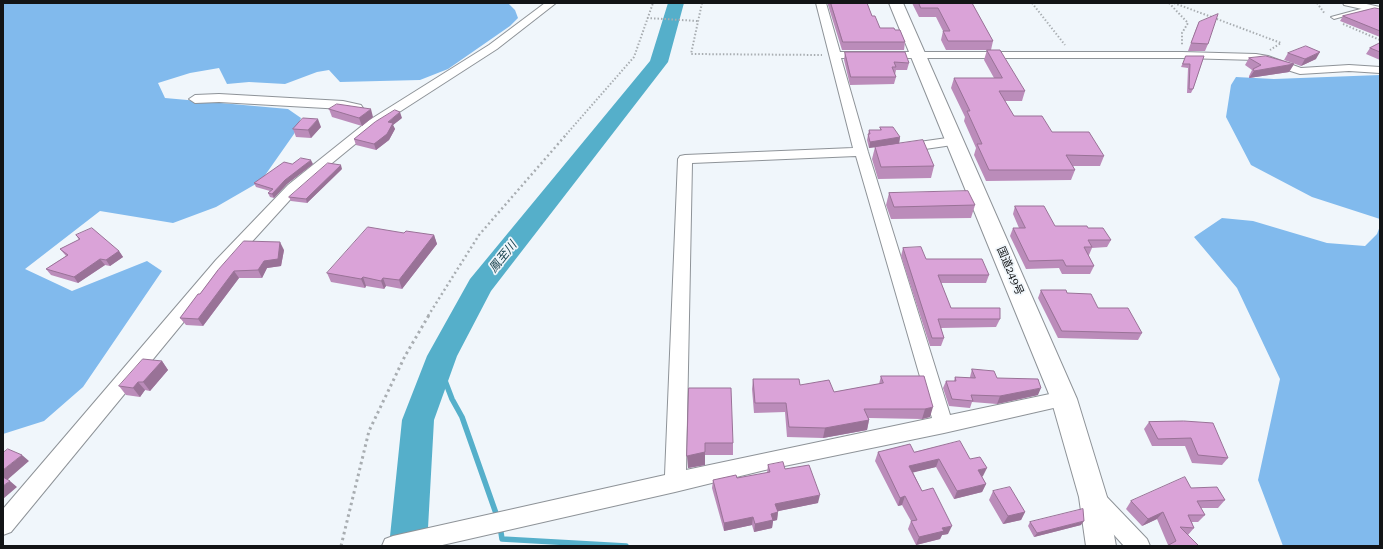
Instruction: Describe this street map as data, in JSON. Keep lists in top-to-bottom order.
{
  "streets": {
    "highway": ["国道249号"]
  },
  "water": ["鳳至川"]
}
